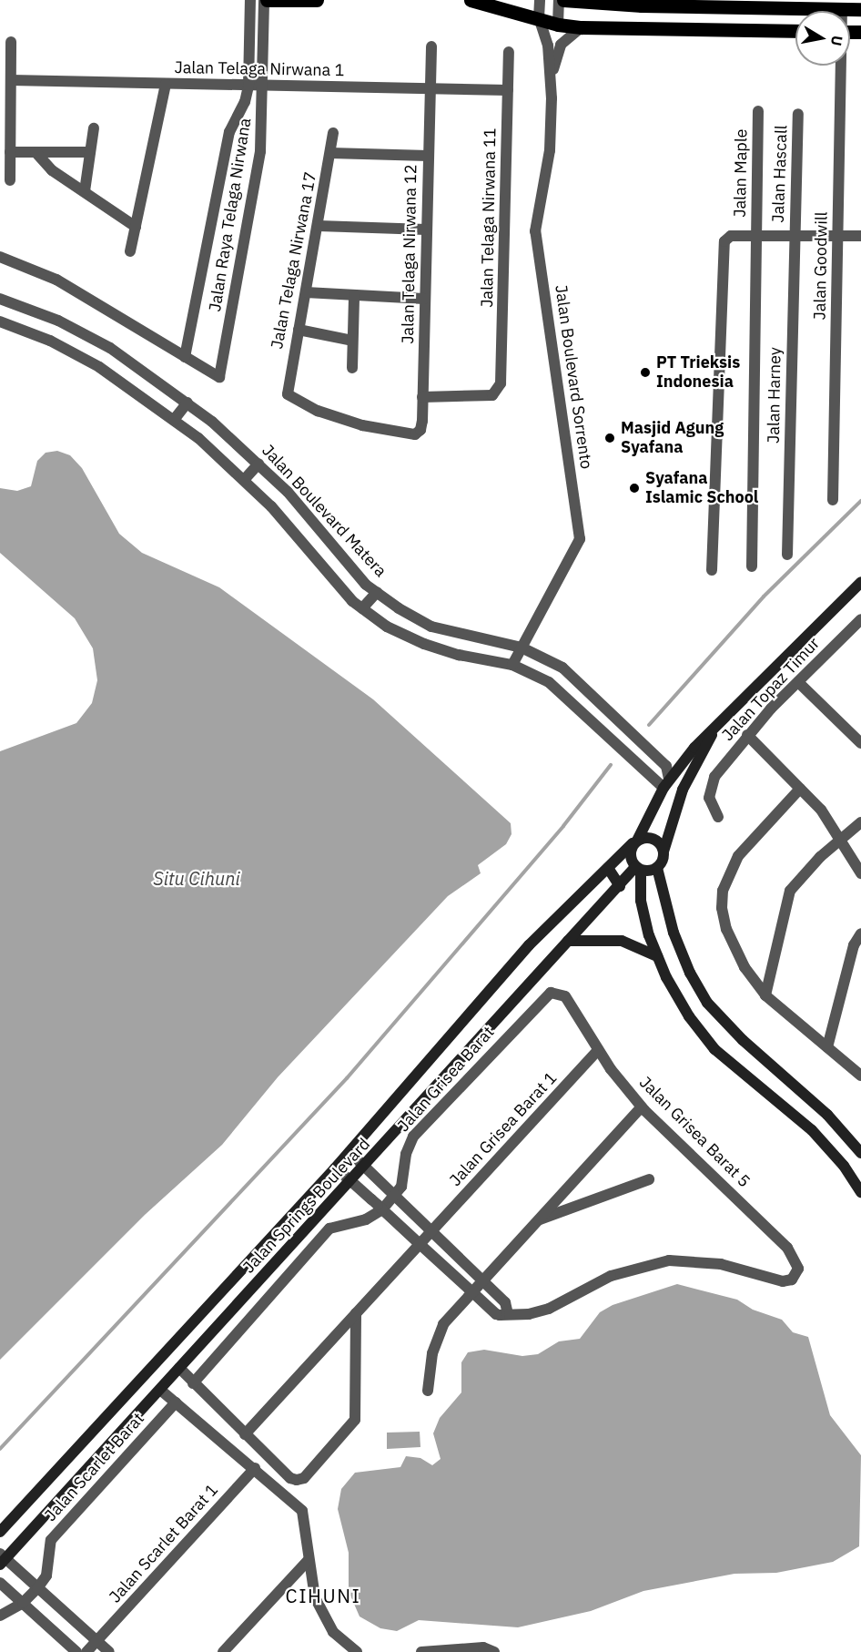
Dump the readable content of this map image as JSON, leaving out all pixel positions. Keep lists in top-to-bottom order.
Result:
{
  "streets": {
    "main road": ["Jalan Springs Boulevard"],
    "street": [
      "Jalan Telaga Nirwana 1",
      "Jalan Maple",
      "Jalan Hascall",
      "Jalan Raya Telaga Nirwana",
      "Jalan Telaga Nirwana 11",
      "Jalan Telaga Nirwana 12",
      "Jalan Telaga Nirwana 17",
      "Jalan Goodwill",
      "Jalan Boulevard Sorrento",
      "Jalan Harney",
      "Jalan Boulevard Matera",
      "Jalan Topaz Timur",
      "Jalan Grisea Barat",
      "Jalan Grisea Barat 1",
      "Jalan Grisea Barat 5",
      "Jalan Scarlet Barat",
      "Jalan Scarlet Barat 1"
    ]
  },
  "crossings": [
    ["Jalan Telaga Nirwana 1", "Jalan Raya Telaga Nirwana"],
    ["Jalan Telaga Nirwana 1", "Jalan Telaga Nirwana 11"],
    ["Jalan Telaga Nirwana 1", "Jalan Telaga Nirwana 12"],
    ["Jalan Hascall", "Jalan Harney"],
    ["Jalan Telaga Nirwana 11", "Jalan Telaga Nirwana 12"],
    ["Jalan Telaga Nirwana 12", "Jalan Telaga Nirwana 17"],
    ["Jalan Boulevard Sorrento", "Jalan Boulevard Matera"],
    ["Jalan Boulevard Matera", "Jalan Springs Boulevard"],
    ["Jalan Grisea Barat", "Jalan Grisea Barat 5"],
    ["Jalan Grisea Barat 1", "Jalan Grisea Barat 5"]
  ],
  "districts": ["CIHUNI"],
  "water": ["Situ Cihuni"],
  "places": ["PT Trieksis Indonesia", "Masjid Agung Syafana", "Syafana Islamic School"],
  "north": "right"
}
